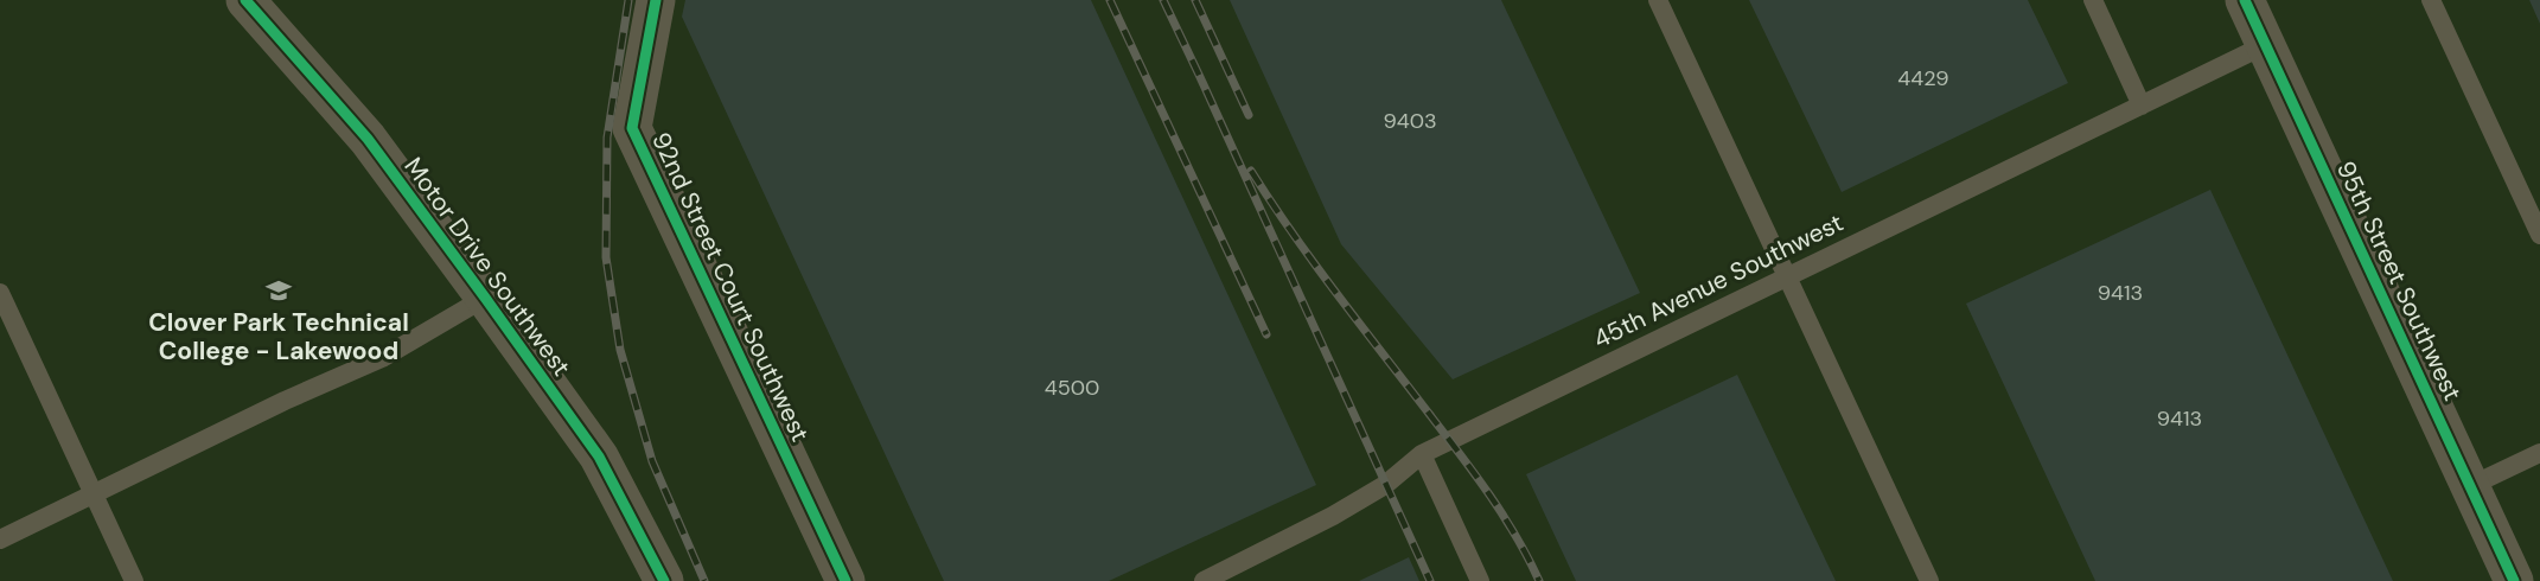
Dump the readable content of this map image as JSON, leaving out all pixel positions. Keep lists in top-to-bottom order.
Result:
{
  "streets": {
    "street": ["Motor Drive Southwest", "95th Street Southwest", "92nd Street Court Southwest"],
    "lane": ["45th Avenue Southwest"]
  },
  "crossings": [
    ["45th Avenue Southwest", "95th Street Southwest"]
  ],
  "places": {
    "school or university": ["Clover Park Technical College - Lakewood"]
  },
  "house_numbers": [
    "4429",
    "9403",
    "9413",
    "4500",
    "9413"
  ]
}
